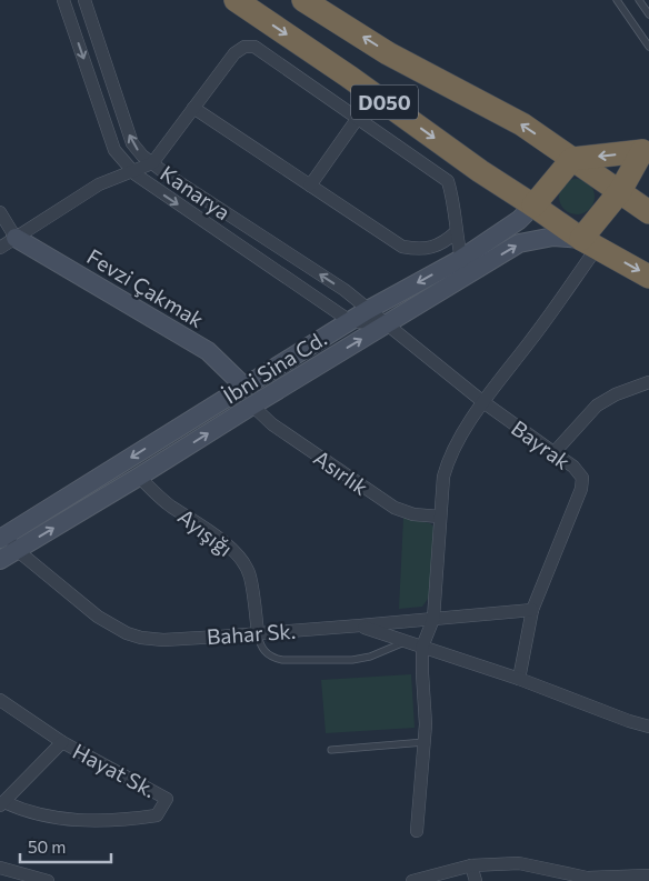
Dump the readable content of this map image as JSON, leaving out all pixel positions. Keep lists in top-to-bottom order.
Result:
{
  "streets": {
    "highway": ["D050"],
    "main road": ["Fevzi Çakmak", "İbni Sina Cd."],
    "street": [
      "Kanarya",
      "Bayrak",
      "Asırlık",
      "Ayışığı",
      "Bahar Sk.",
      "Hayat Sk."
    ]
  },
  "crossings": [
    ["D050", "İbni Sina Cd."],
    ["Kanarya", "İbni Sina Cd."],
    ["Kanarya", "Bayrak"],
    ["Fevzi Çakmak", "İbni Sina Cd."],
    ["İbni Sina Cd.", "Bayrak"],
    ["İbni Sina Cd.", "Asırlık"],
    ["İbni Sina Cd.", "Ayışığı"],
    ["İbni Sina Cd.", "Bahar Sk."],
    ["Bayrak", "Bahar Sk."],
    ["Ayışığı", "Bahar Sk."]
  ],
  "scale_bar": "50 m"
}
